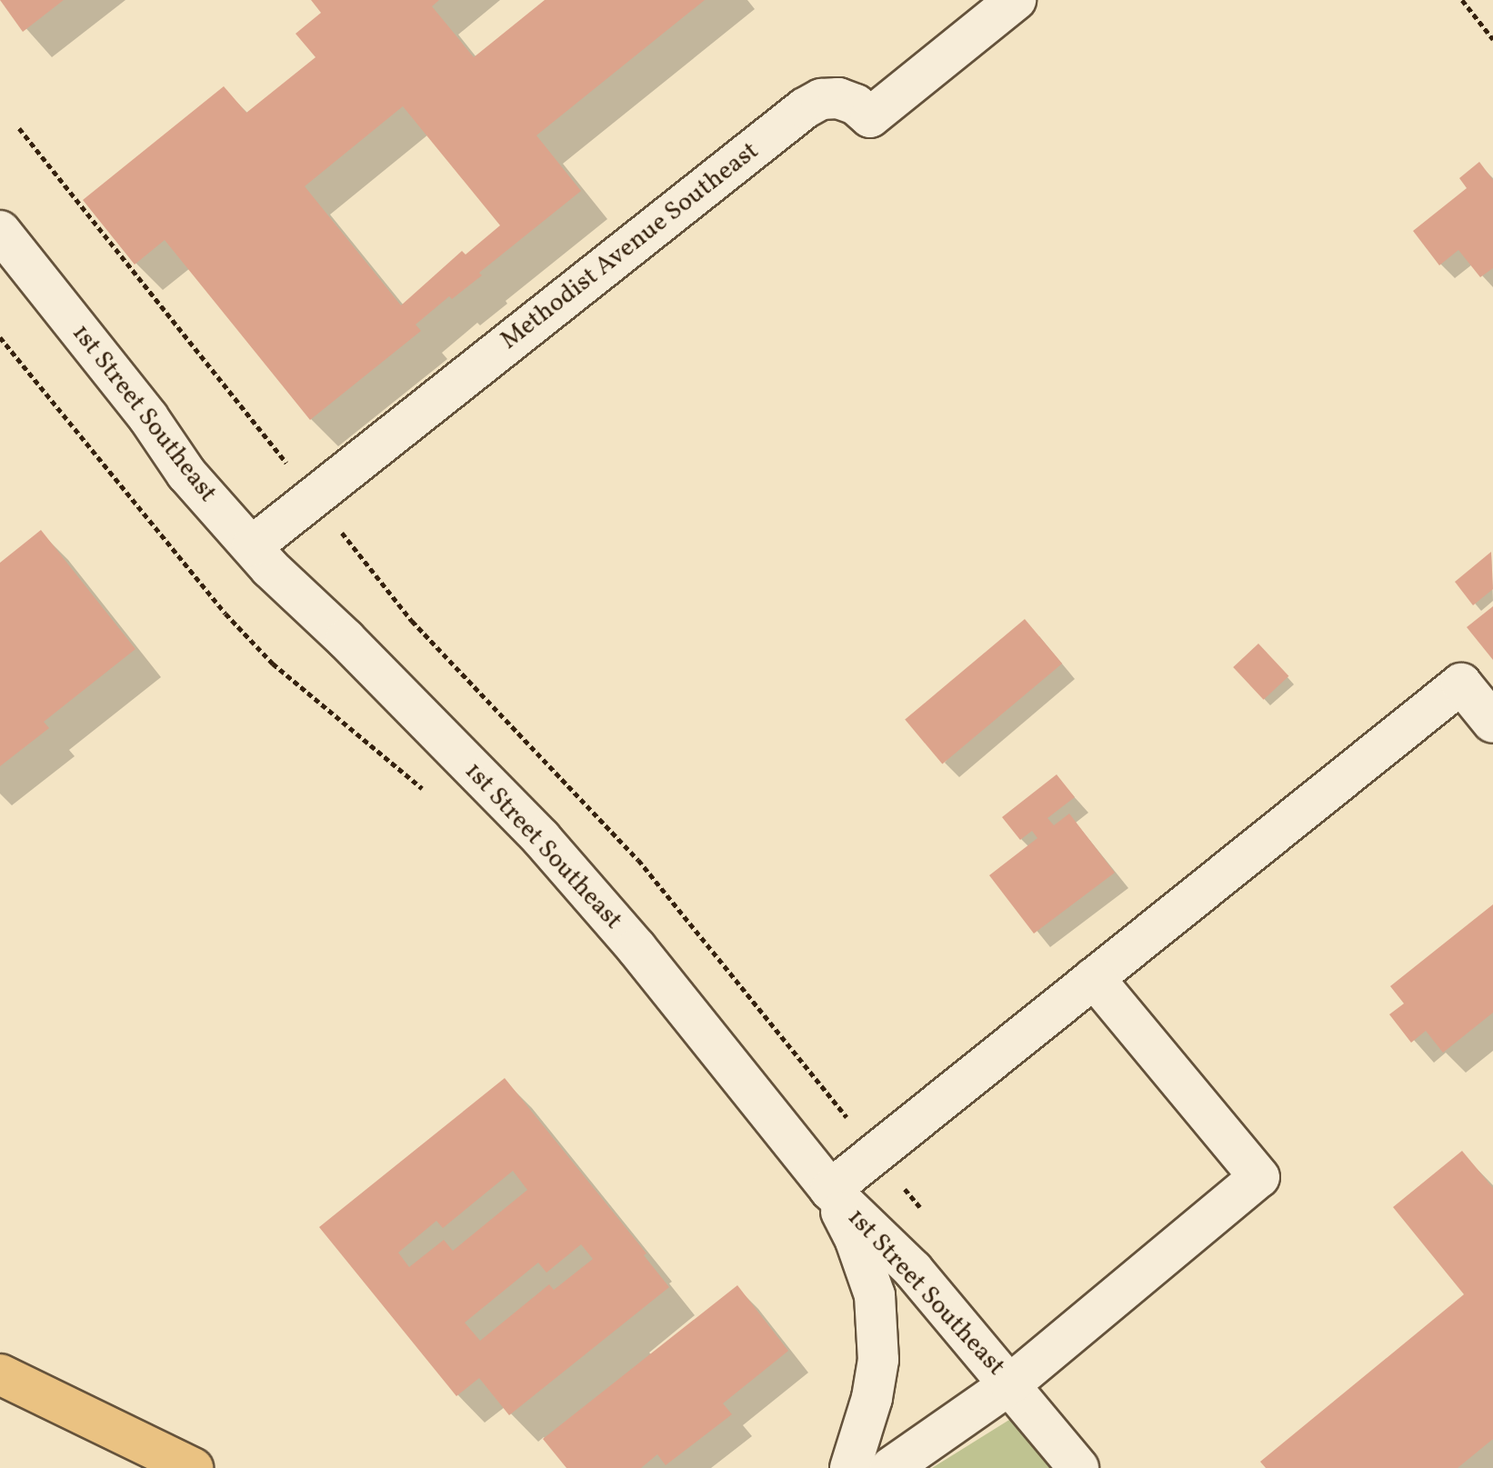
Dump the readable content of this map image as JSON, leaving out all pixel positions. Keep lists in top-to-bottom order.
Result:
{
  "streets": {
    "street": ["Methodist Avenue Southeast", "1st Street Southeast"]
  },
  "crossings": [
    ["Methodist Avenue Southeast", "1st Street Southeast"]
  ]
}
